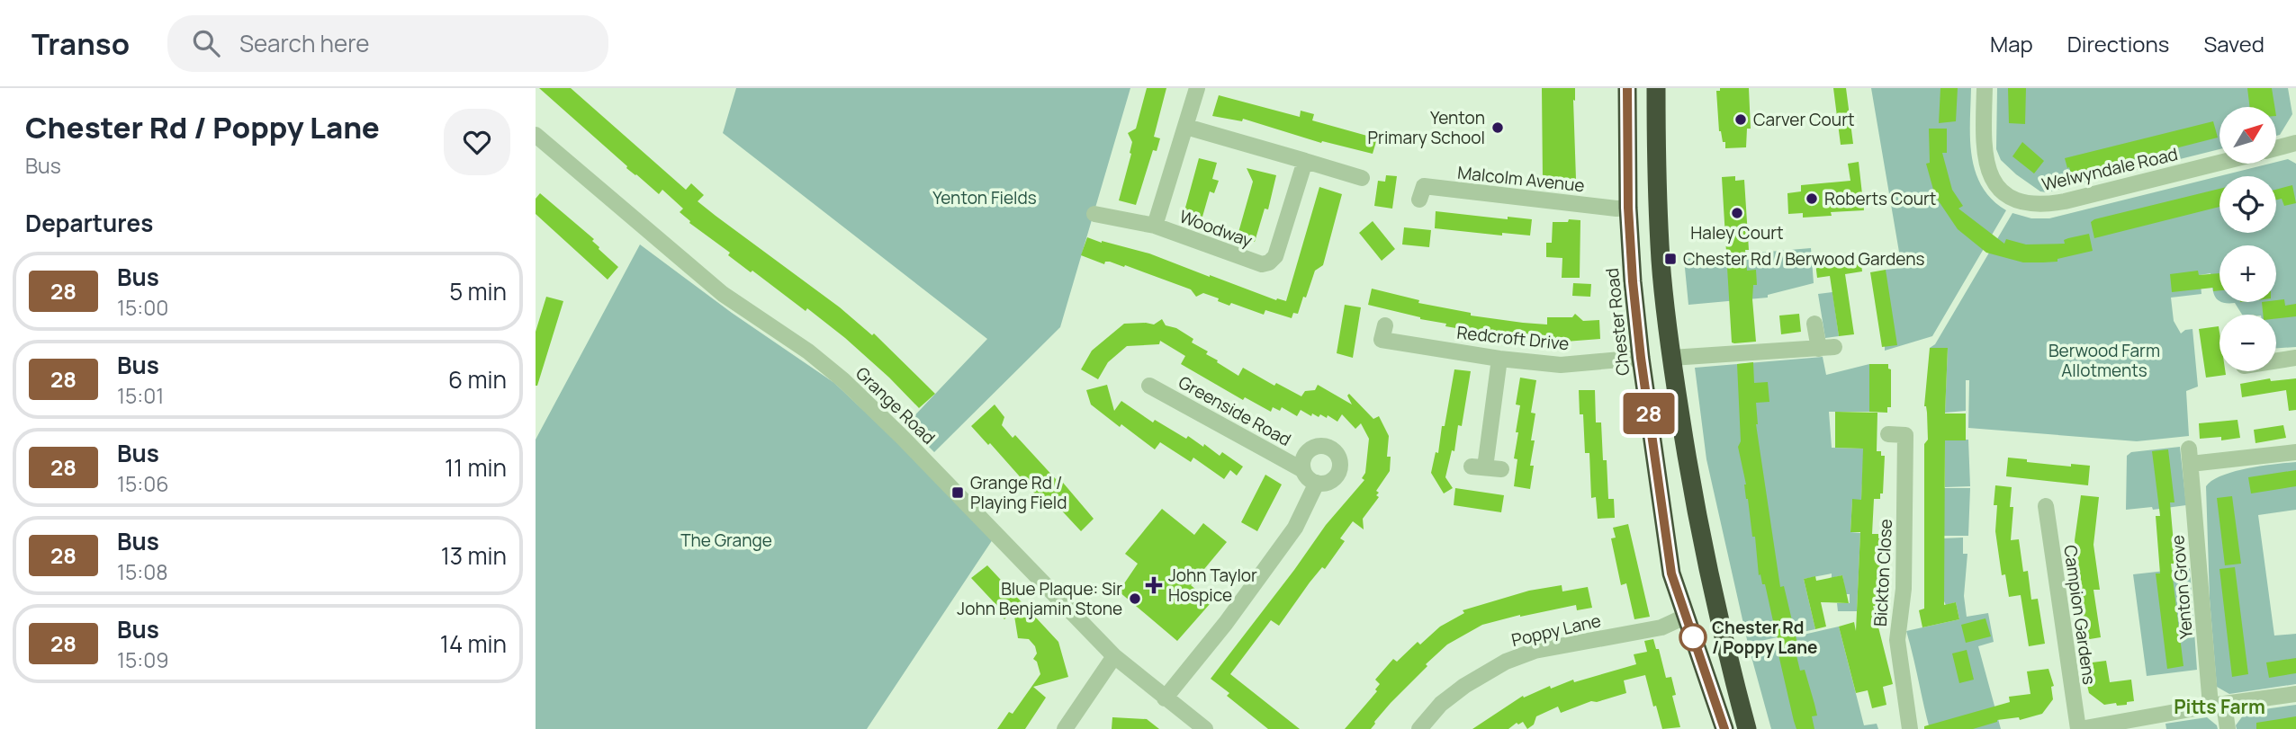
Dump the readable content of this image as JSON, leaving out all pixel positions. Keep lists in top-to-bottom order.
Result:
{
  "streets": {
    "highway": ["Chester Road"],
    "street": [
      "Welwyndale Road",
      "Malcolm Avenue",
      "Woodway",
      "Redcroft Drive",
      "Grange Road",
      "Greenside Road",
      "Bickton Close",
      "Yenton Grove",
      "Campion Gardens",
      "Poppy Lane"
    ]
  },
  "crossings": [
    ["Malcolm Avenue", "Chester Road"],
    ["Chester Road", "Redcroft Drive"],
    ["Chester Road", "Poppy Lane"]
  ],
  "districts": ["Pitts Farm"],
  "parks": ["Yenton Fields", "Berwood Farm Allotments", "The Grange"],
  "places": {
    "other": [
      "Carver Court",
      "Yenton Primary School",
      "Roberts Court",
      "Haley Court",
      "Blue Plaque: Sir John Benjamin Stone",
      "Chester Rd / Poppy Lane"
    ],
    "transit": ["Chester Rd / Berwood Gardens", "Grange Rd / Playing Field"],
    "health": ["John Taylor Hospice"]
  },
  "lines": ["bus line 28"],
  "north": "top right",
  "page": {
    "header": "Transo",
    "search": "Search here",
    "nav": ["Map", "Directions", "Saved"],
    "heading": [
      ["Chester Rd / Poppy Lane", "Bus"],
      "Departures"
    ],
    "on_map": "28",
    "map_buttons": ["+", "−"],
    "list": [
      {
        "mark": "28",
        "name": "Bus",
        "note": "15:00",
        "value": "5 min"
      },
      {
        "mark": "28",
        "name": "Bus",
        "note": "15:01",
        "value": "6 min"
      },
      {
        "mark": "28",
        "name": "Bus",
        "note": "15:06",
        "value": "11 min"
      },
      {
        "mark": "28",
        "name": "Bus",
        "note": "15:08",
        "value": "13 min"
      },
      {
        "mark": "28",
        "name": "Bus",
        "note": "15:09",
        "value": "14 min"
      }
    ]
  }
}
